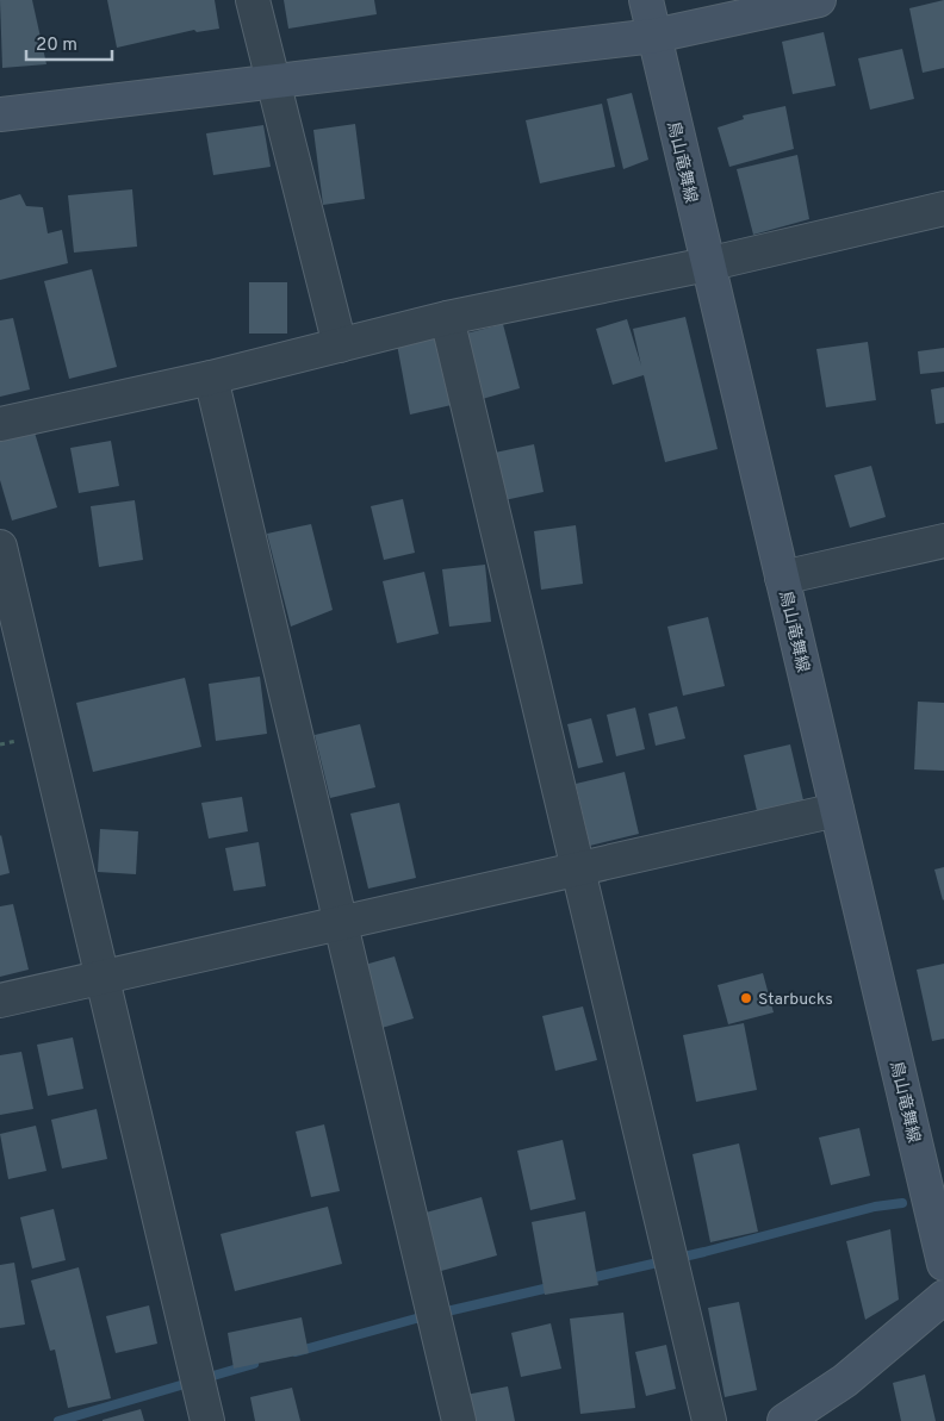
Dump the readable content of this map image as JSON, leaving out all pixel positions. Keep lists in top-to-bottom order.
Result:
{
  "streets": {
    "main road": ["鳥山竜舞線"]
  },
  "places": ["Starbucks"],
  "scale_bar": "20 m"
}
